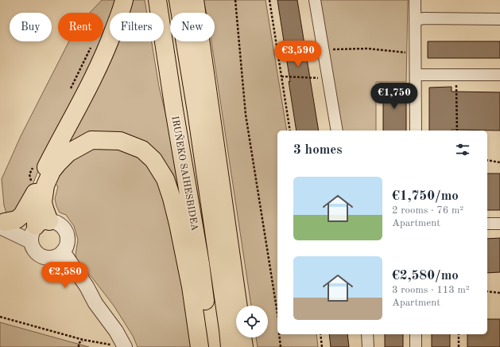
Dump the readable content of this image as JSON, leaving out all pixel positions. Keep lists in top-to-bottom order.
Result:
{
  "streets": {
    "highway": ["IRUÑEKO SAIHESBIDEA"]
  },
  "page": {
    "chip": [
      "Buy",
      "Rent",
      "Filters",
      "New"
    ],
    "price": ["€3,590", "€1,750", "€2,580"],
    "heading": "3 homes",
    "list": [
      {
        "name": "€1,750/mo",
        "note": "2 rooms · 76 m² · Apartment"
      },
      {
        "name": "€2,580/mo",
        "note": "3 rooms · 113 m² · Apartment"
      }
    ]
  }
}
